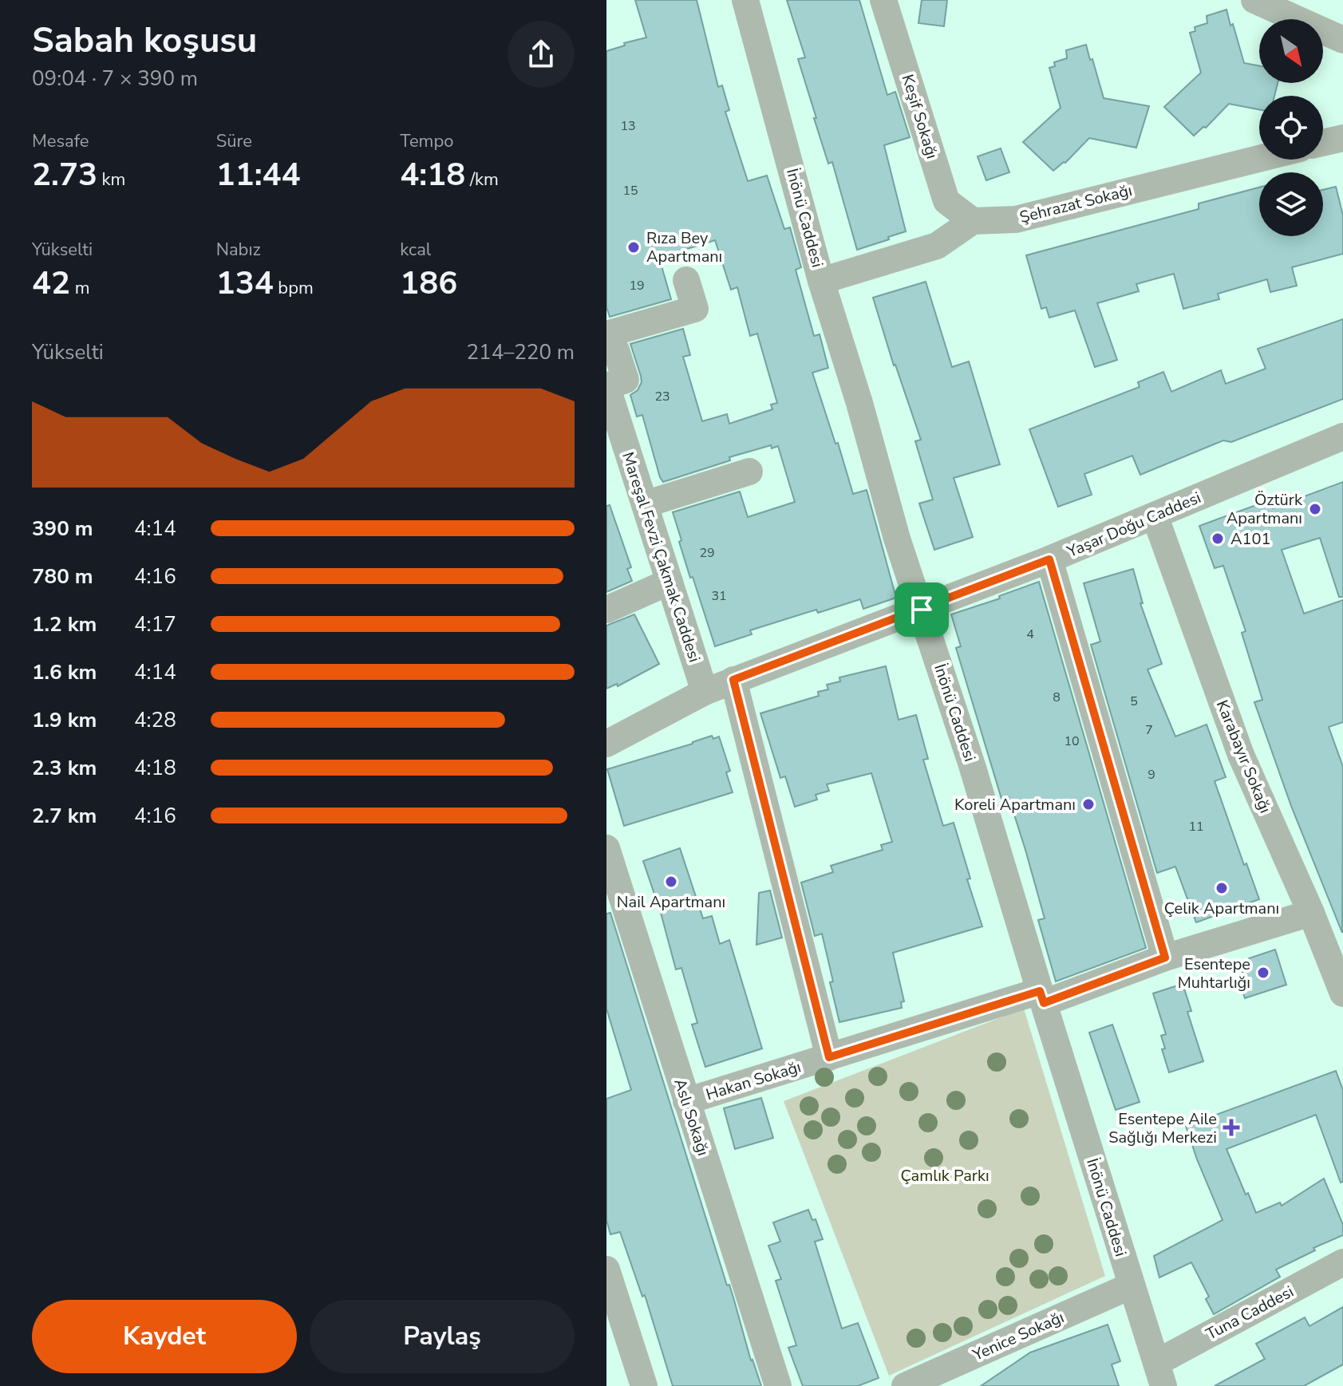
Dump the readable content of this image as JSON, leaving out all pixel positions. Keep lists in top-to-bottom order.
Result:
{
  "streets": {
    "street": [
      "Keşif Sokağı",
      "Şehrazat Sokağı",
      "İnönü Caddesi",
      "Yaşar Doğu Caddesi",
      "Mareşal Fevzi Çakmak Caddesi",
      "Karabayır Sokağı",
      "Hakan Sokağı",
      "Aslı Sokağı",
      "Tuna Caddesi",
      "Yenice Sokağı"
    ]
  },
  "crossings": [
    ["Keşif Sokağı", "Şehrazat Sokağı"],
    ["İnönü Caddesi", "Yaşar Doğu Caddesi"],
    ["İnönü Caddesi", "Hakan Sokağı"],
    ["İnönü Caddesi", "Tuna Caddesi"],
    ["İnönü Caddesi", "Yenice Sokağı"],
    ["Yaşar Doğu Caddesi", "Mareşal Fevzi Çakmak Caddesi"],
    ["Yaşar Doğu Caddesi", "Karabayır Sokağı"],
    ["Karabayır Sokağı", "Hakan Sokağı"],
    ["Hakan Sokağı", "Aslı Sokağı"]
  ],
  "parks": ["Çamlık Parkı"],
  "places": {
    "other": [
      "Rıza Bey Apartmanı",
      "Öztürk Apartmanı",
      "A101",
      "Koreli Apartmanı",
      "Nail Apartmanı",
      "Çelik Apartmanı",
      "Esentepe Muhtarlığı"
    ],
    "health": ["Esentepe Aile Sağlığı Merkezi"]
  },
  "house_numbers": [
    "13",
    "15",
    "19",
    "23",
    "29",
    "31",
    "4",
    "8",
    "5",
    "7",
    "10",
    "9",
    "11"
  ],
  "north": "bottom right",
  "page": {
    "heading": ["Sabah koşusu", "09:04 · 7 × 390 m"],
    "stats": [
      ["Mesafe", "2.73 km"],
      ["Süre", "11:44"],
      ["Tempo", "4:18 /km"],
      ["Yükselti", "42 m"],
      ["Nabız", "134 bpm"],
      ["kcal", "186"]
    ],
    "chart": ["Yükselti", "214–220 m"],
    "list": [
      {
        "name": "390 m",
        "note": "4:14"
      },
      {
        "name": "780 m",
        "note": "4:16"
      },
      {
        "name": "1.2 km",
        "note": "4:17"
      },
      {
        "name": "1.6 km",
        "note": "4:14"
      },
      {
        "name": "1.9 km",
        "note": "4:28"
      },
      {
        "name": "2.3 km",
        "note": "4:18"
      },
      {
        "name": "2.7 km",
        "note": "4:16"
      }
    ],
    "buttons": ["Kaydet", "Paylaş"]
  }
}
